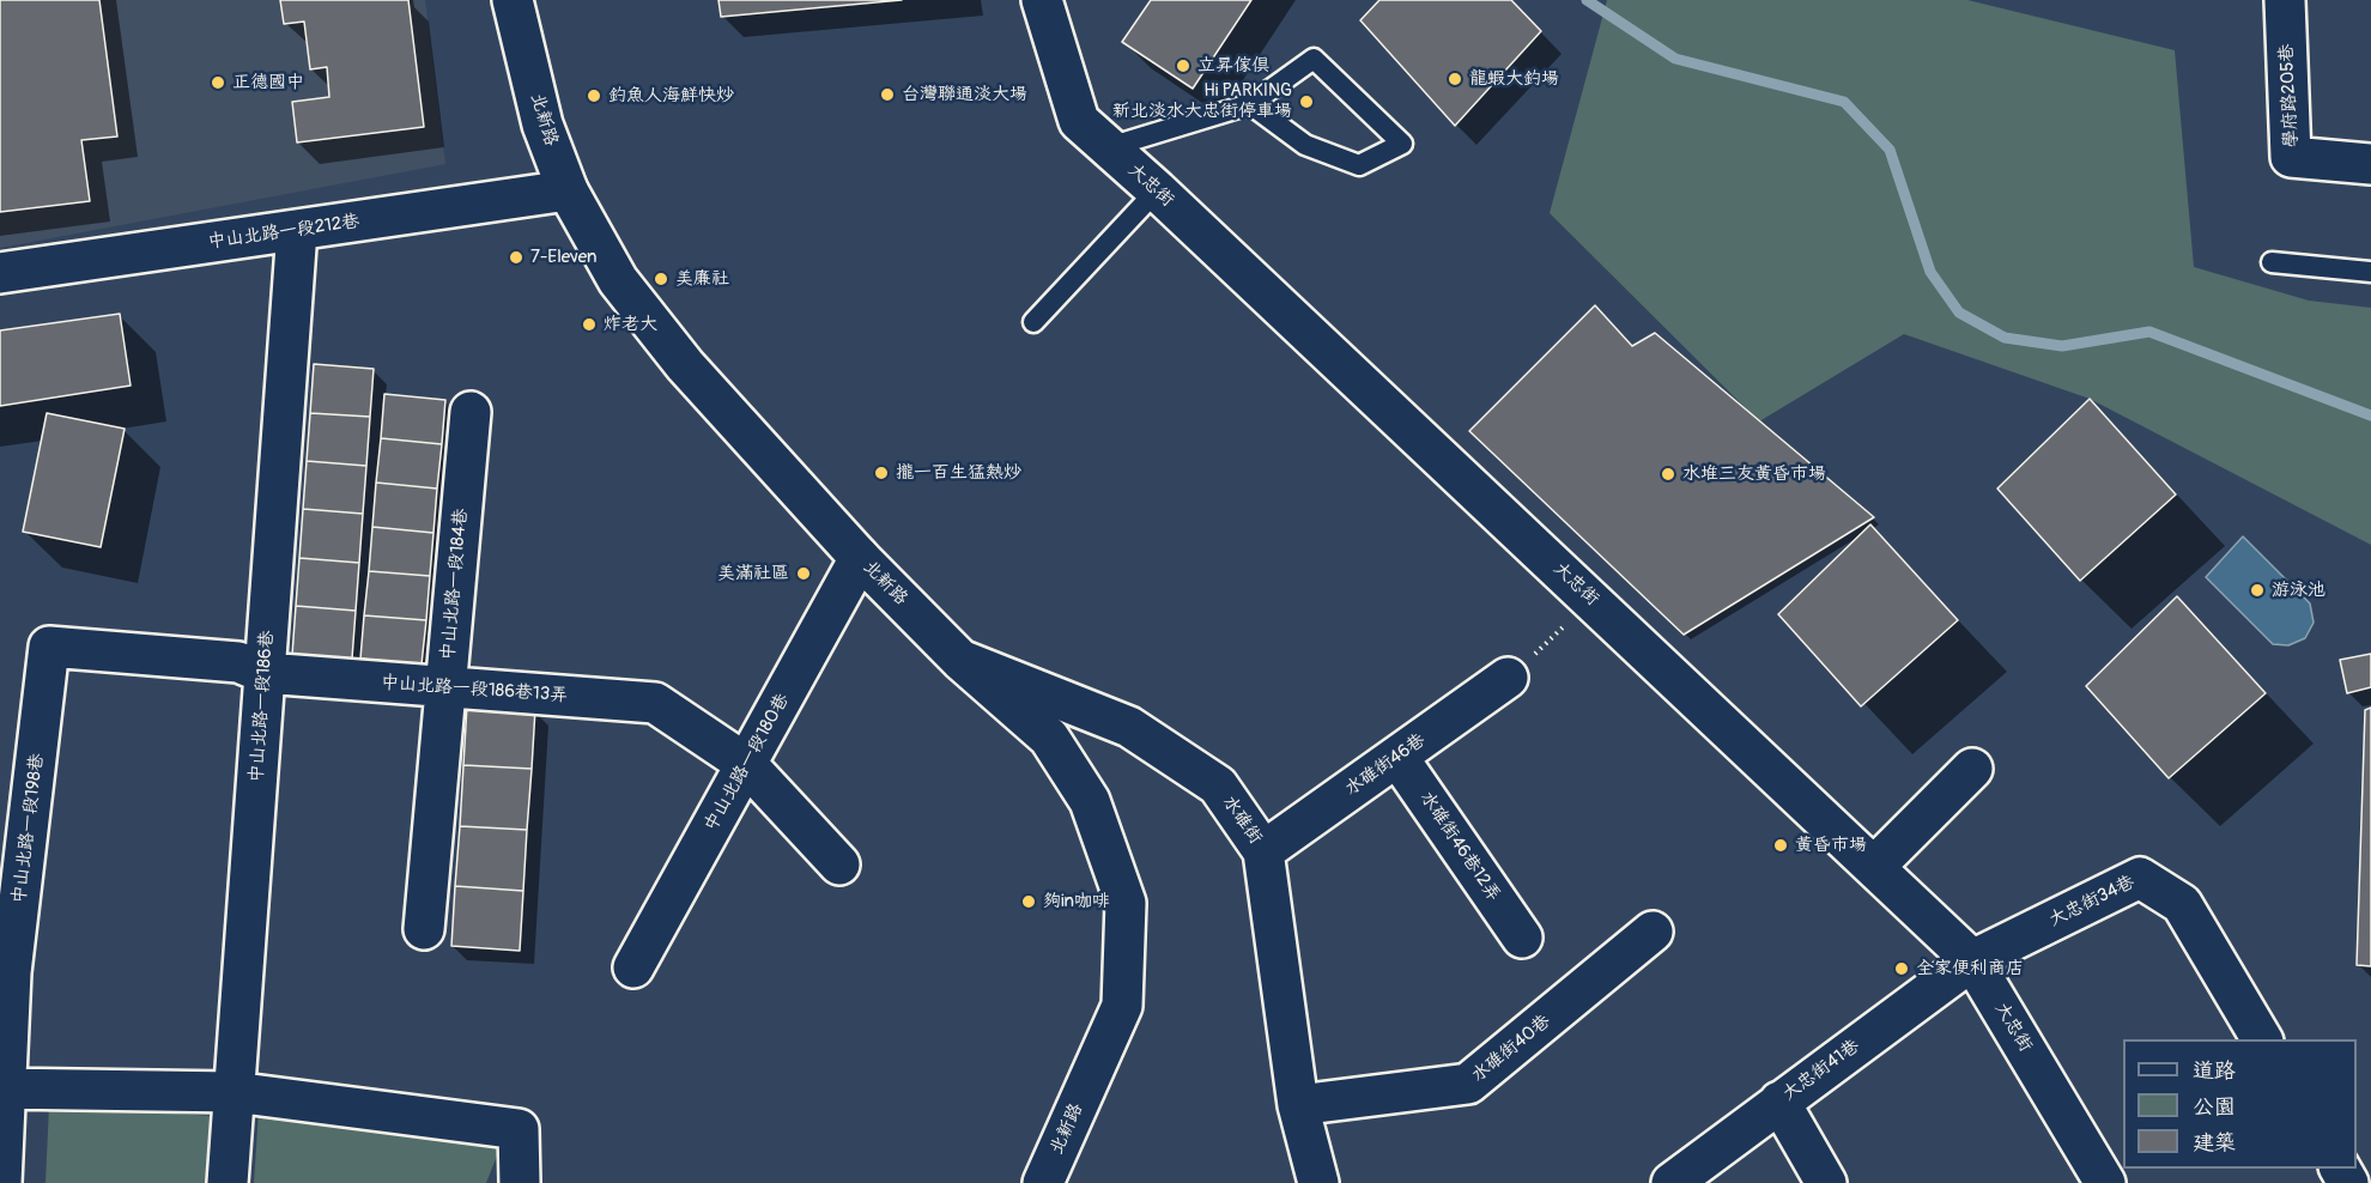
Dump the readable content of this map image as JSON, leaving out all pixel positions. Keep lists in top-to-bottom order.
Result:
{
  "streets": {
    "street": [
      "學府路205巷",
      "北新路",
      "大忠街",
      "中山北路一段212巷",
      "中山北路一段184巷",
      "中山北路一段186巷13弄",
      "中山北路一段186巷",
      "中山北路一段180巷",
      "水碓街46巷",
      "水碓街",
      "中山北路一段198巷",
      "水碓街46巷12弄",
      "大忠街34巷",
      "水碓街40巷",
      "大忠街41巷"
    ]
  },
  "crossings": [
    ["北新路", "中山北路一段212巷"],
    ["北新路", "中山北路一段180巷"],
    ["北新路", "水碓街"],
    ["大忠街", "大忠街34巷"],
    ["大忠街", "大忠街41巷"],
    ["中山北路一段212巷", "中山北路一段186巷"],
    ["中山北路一段184巷", "中山北路一段186巷13弄"],
    ["中山北路一段186巷13弄", "中山北路一段186巷"],
    ["中山北路一段186巷13弄", "中山北路一段180巷"],
    ["中山北路一段186巷13弄", "中山北路一段198巷"],
    ["水碓街46巷", "水碓街"],
    ["水碓街46巷", "水碓街46巷12弄"],
    ["水碓街", "水碓街40巷"],
    ["大忠街34巷", "大忠街41巷"]
  ],
  "places": [
    "立昇傢俱",
    "龍蝦大釣場",
    "正德國中",
    "台灣聯通淡大場",
    "釣魚人海鮮快炒",
    "Hi PARKING 新北淡水大忠街停車場",
    "7-Eleven",
    "美廉社",
    "炸老大",
    "攏一百生猛熱炒",
    "水堆三友黃昏市場",
    "美滿社區",
    "游泳池",
    "黃昏市場",
    "夠in咖啡",
    "全家便利商店"
  ],
  "legend": ["道路", "公園", "建築"]
}
